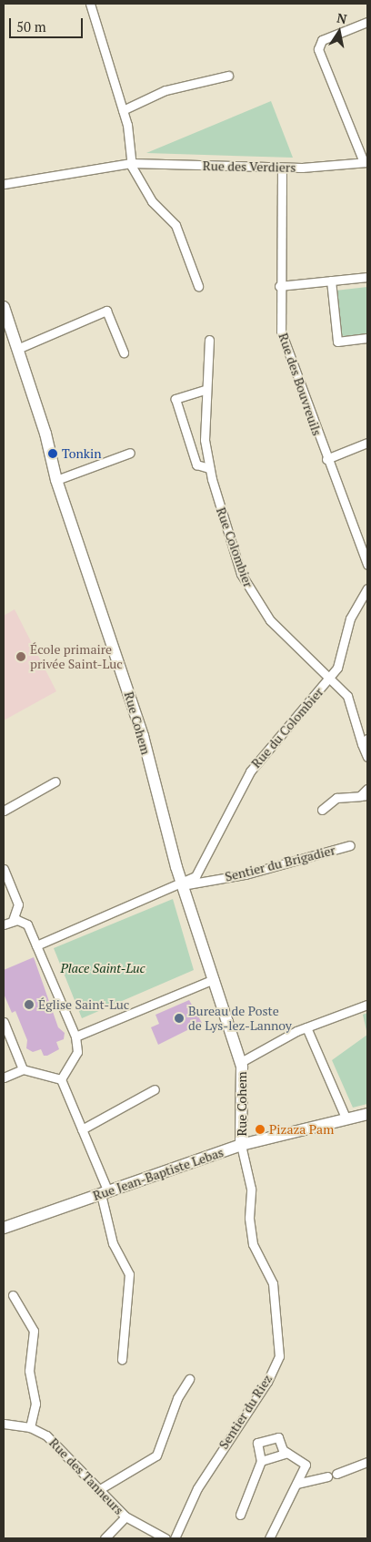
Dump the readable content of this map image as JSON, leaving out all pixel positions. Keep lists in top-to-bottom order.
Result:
{
  "streets": {
    "street": [
      "Rue des Verdiers",
      "Rue des Bouvreuils",
      "Rue Colombier",
      "Rue Cohem",
      "Rue du Colombier",
      "Sentier du Brigadier",
      "Rue Jean-Baptiste Lebas",
      "Sentier du Riez",
      "Rue des Tanneurs"
    ]
  },
  "crossings": [
    ["Rue des Verdiers", "Rue des Bouvreuils"],
    ["Rue Colombier", "Rue du Colombier"],
    ["Rue Cohem", "Rue du Colombier"],
    ["Rue Cohem", "Sentier du Brigadier"],
    ["Rue Cohem", "Rue Jean-Baptiste Lebas"],
    ["Rue Cohem", "Sentier du Riez"],
    ["Rue du Colombier", "Sentier du Brigadier"],
    ["Rue Jean-Baptiste Lebas", "Sentier du Riez"]
  ],
  "parks": ["Place Saint-Luc"],
  "places": [
    "Tonkin",
    "École primaire privée Saint-Luc",
    "Église Saint-Luc",
    "Bureau de Poste de Lys-lez-Lannoy",
    "Pizaza Pam"
  ],
  "scale_bar": "50 m",
  "north": "top"
}
